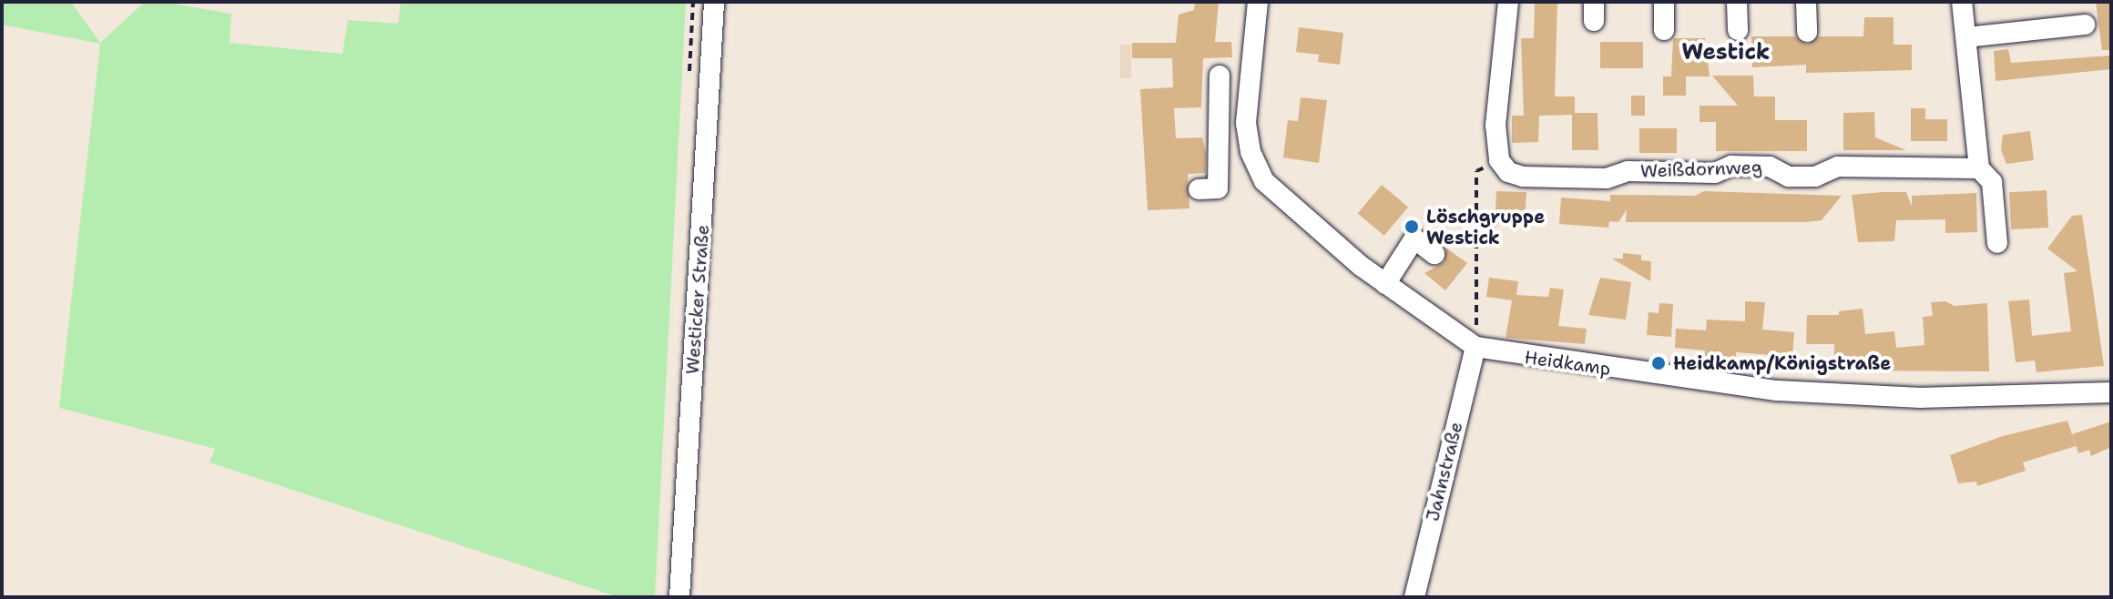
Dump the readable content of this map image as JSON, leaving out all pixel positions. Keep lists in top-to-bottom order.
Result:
{
  "streets": {
    "street": [
      "Weißdornweg",
      "Westicker Straße",
      "Heidkamp",
      "Jahnstraße"
    ]
  },
  "crossings": [
    ["Heidkamp", "Jahnstraße"]
  ],
  "districts": ["Westick"],
  "places": ["Löschgruppe Westick", "Heidkamp/Königstraße"]
}
